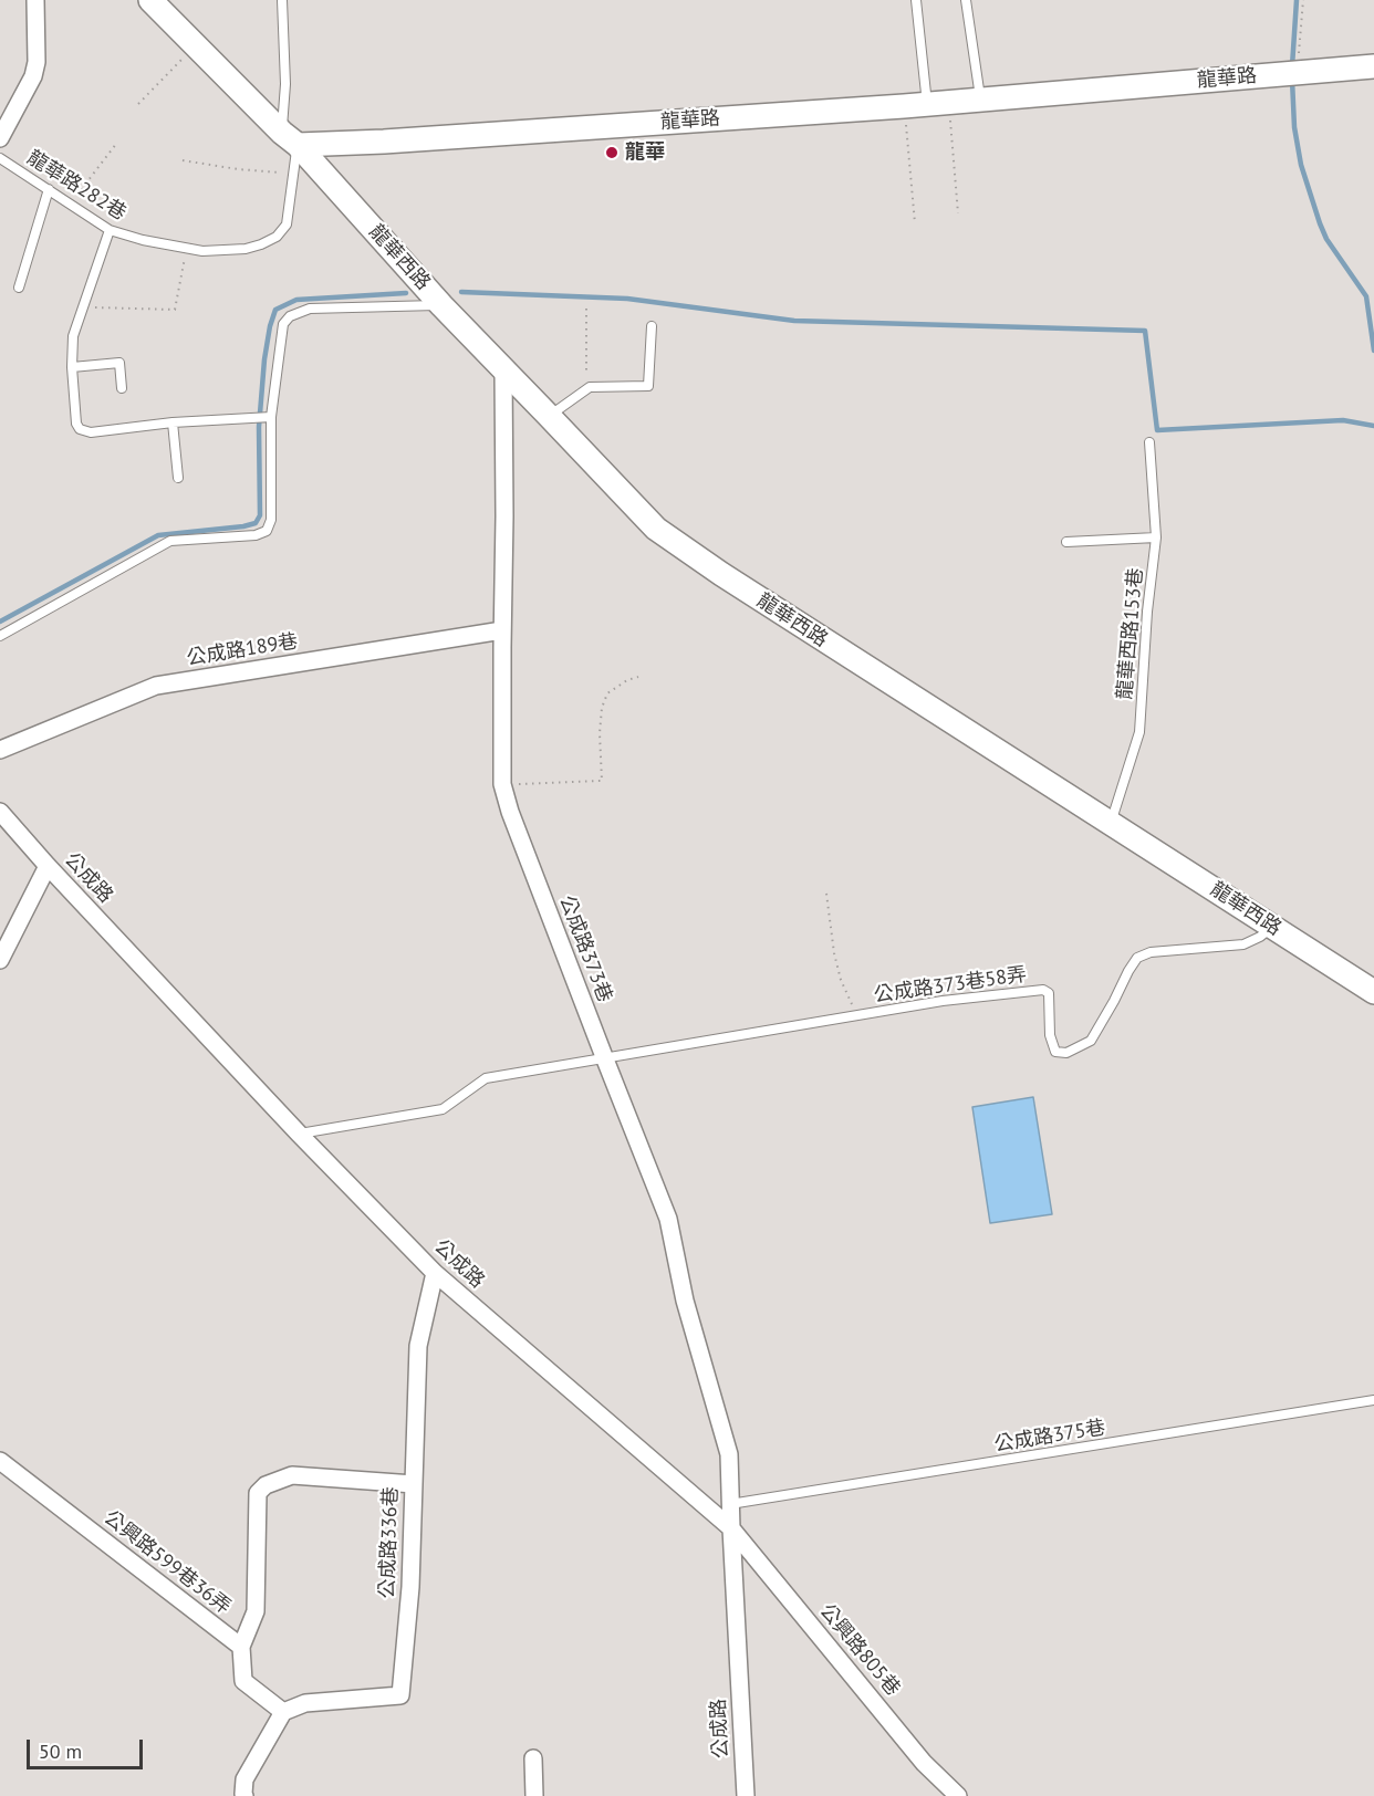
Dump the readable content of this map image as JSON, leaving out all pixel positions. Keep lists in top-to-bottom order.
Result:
{
  "streets": {
    "street": [
      "龍華路",
      "龍華西路",
      "公成路189巷",
      "公成路",
      "公成路373巷",
      "公成路336巷",
      "公興路599巷36弄",
      "公興路805巷"
    ],
    "lane": [
      "龍華路282巷",
      "龍華西路153巷",
      "公成路373巷58弄",
      "公成路375巷"
    ]
  },
  "crossings": [
    ["龍華路", "龍華路282巷"],
    ["龍華路", "龍華西路"],
    ["龍華路282巷", "龍華西路"],
    ["龍華西路", "龍華西路153巷"],
    ["龍華西路", "公成路373巷"],
    ["龍華西路", "公成路373巷58弄"],
    ["公成路189巷", "公成路373巷"],
    ["公成路", "公成路373巷"],
    ["公成路", "公成路373巷58弄"],
    ["公成路", "公成路336巷"],
    ["公成路", "公興路805巷"],
    ["公成路373巷", "公成路373巷58弄"],
    ["公成路373巷", "公成路375巷"],
    ["公成路373巷", "公興路805巷"]
  ],
  "places": ["龍華"],
  "scale_bar": "50 m"
}
